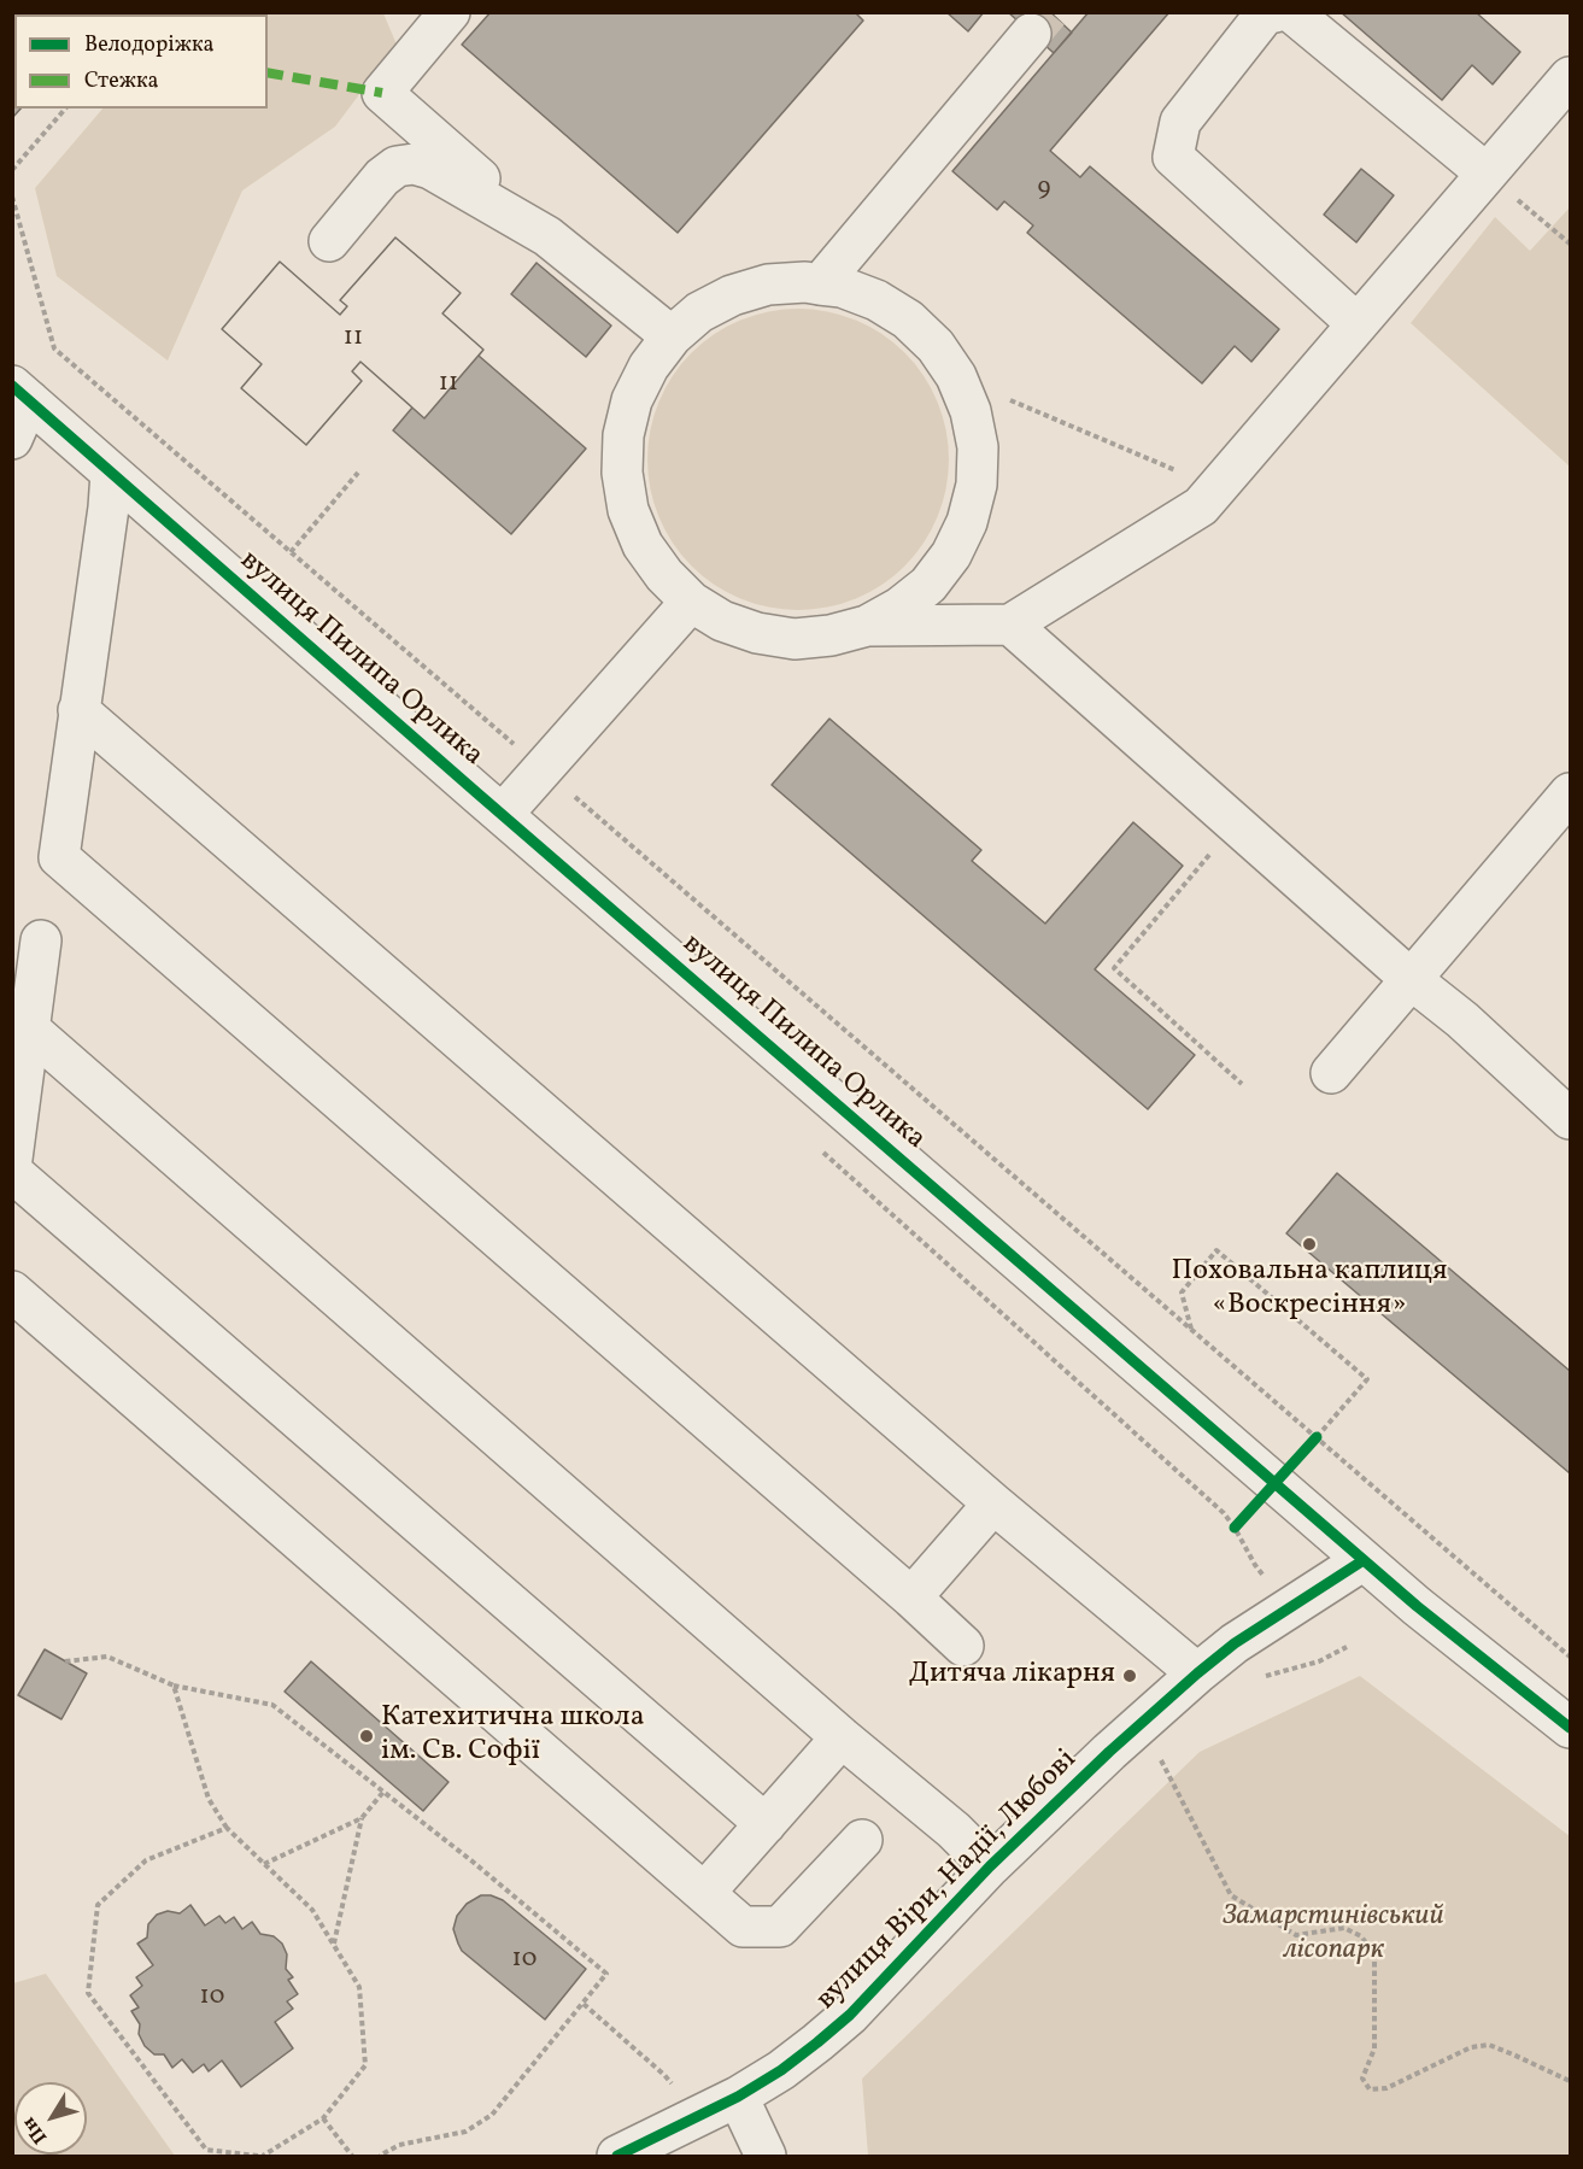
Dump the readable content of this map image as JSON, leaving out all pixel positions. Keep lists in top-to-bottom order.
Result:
{
  "streets": {
    "street": ["вулиця Пилипа Орлика", "вулиця Віри, Надії, Любові"]
  },
  "crossings": [
    ["вулиця Пилипа Орлика", "вулиця Віри, Надії, Любові"]
  ],
  "parks": ["Замарстинівський лісопарк"],
  "places": ["Поховальна каплиця «Воскресіння»", "Дитяча лікарня", "Катехитична школа ім. Св. Софії"],
  "house_numbers": [
    "9",
    "11",
    "11",
    "10",
    "10"
  ],
  "legend": ["Велодоріжка", "Стежка"],
  "north": "bottom left"
}
